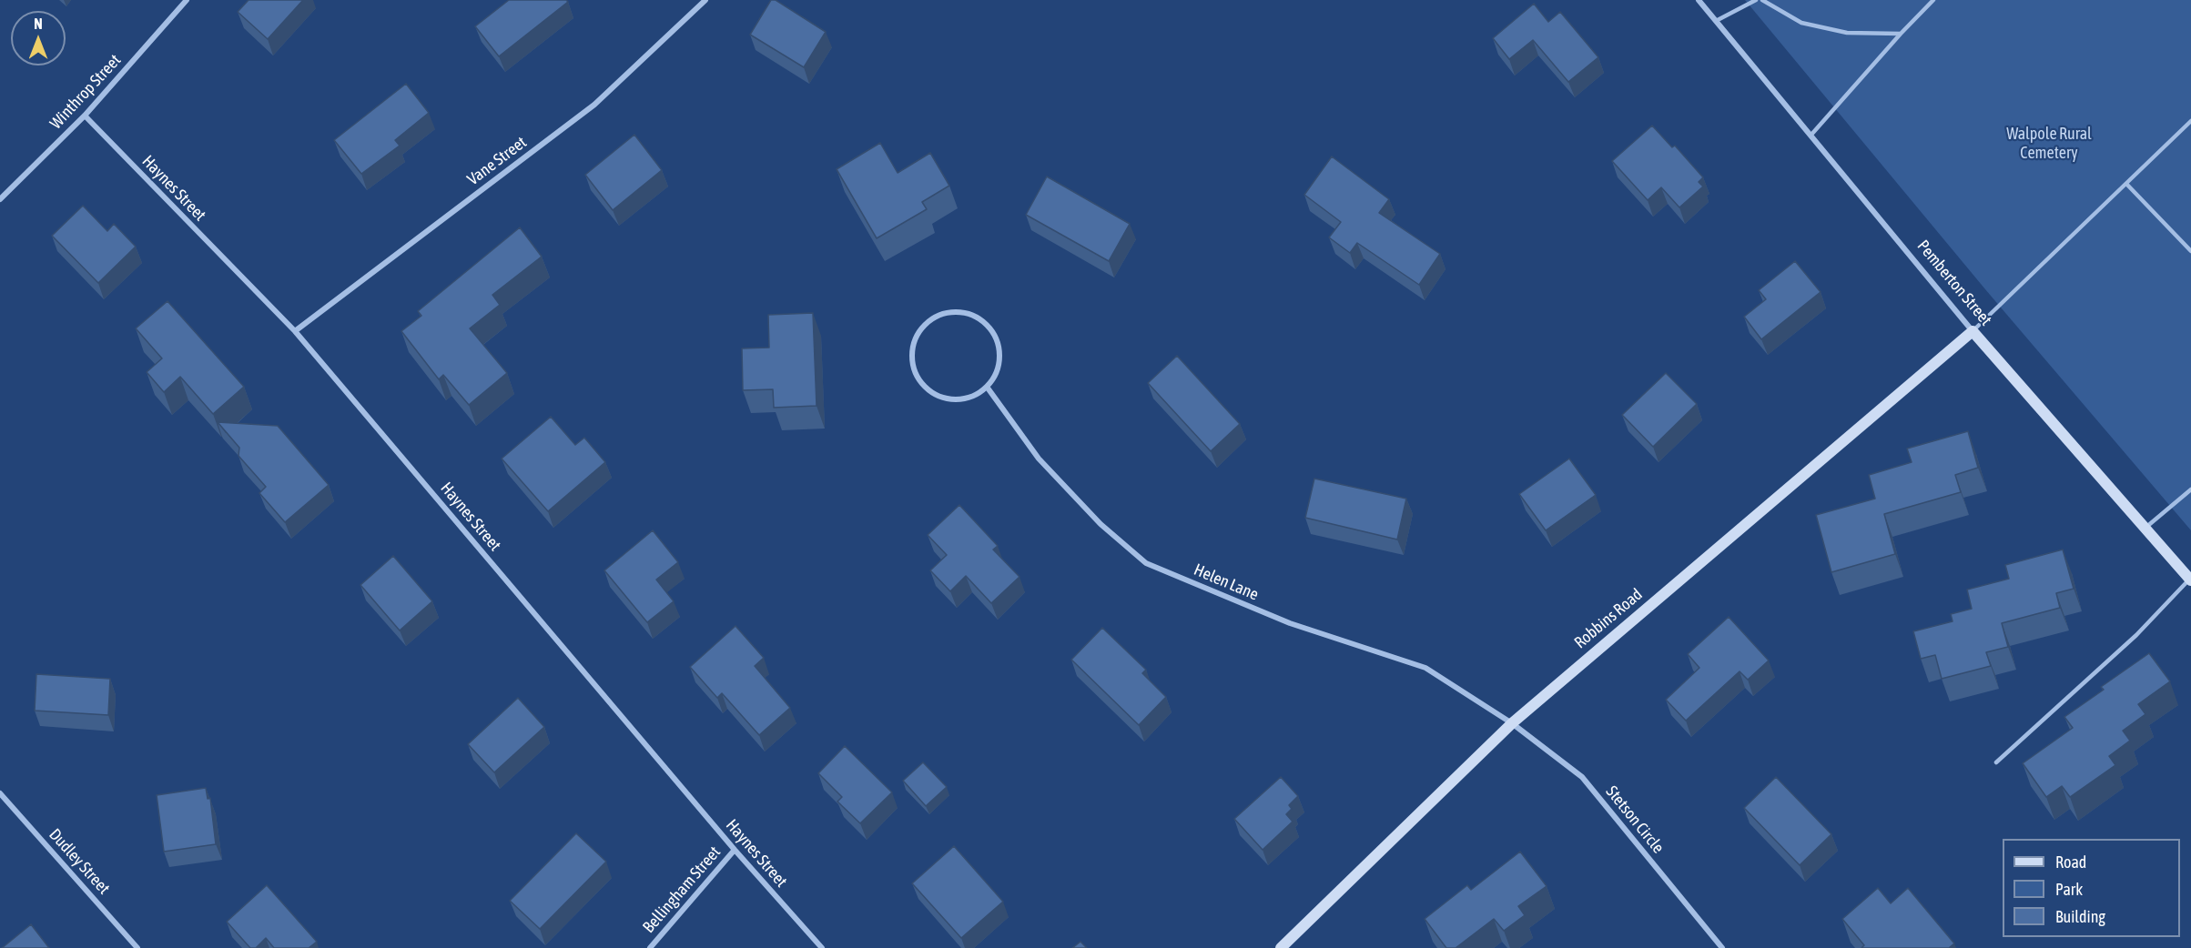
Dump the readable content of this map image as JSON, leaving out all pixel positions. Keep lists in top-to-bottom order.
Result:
{
  "streets": {
    "street": [
      "Winthrop Street",
      "Vane Street",
      "Haynes Street",
      "Pemberton Street",
      "Helen Lane",
      "Robbins Road",
      "Stetson Circle",
      "Dudley Street",
      "Bellingham Street"
    ]
  },
  "crossings": [
    ["Winthrop Street", "Haynes Street"],
    ["Vane Street", "Haynes Street"],
    ["Haynes Street", "Bellingham Street"],
    ["Pemberton Street", "Robbins Road"],
    ["Helen Lane", "Robbins Road"],
    ["Helen Lane", "Stetson Circle"],
    ["Robbins Road", "Stetson Circle"]
  ],
  "parks": ["Walpole Rural Cemetery"],
  "legend": ["Road", "Park", "Building"],
  "north": "top"
}
